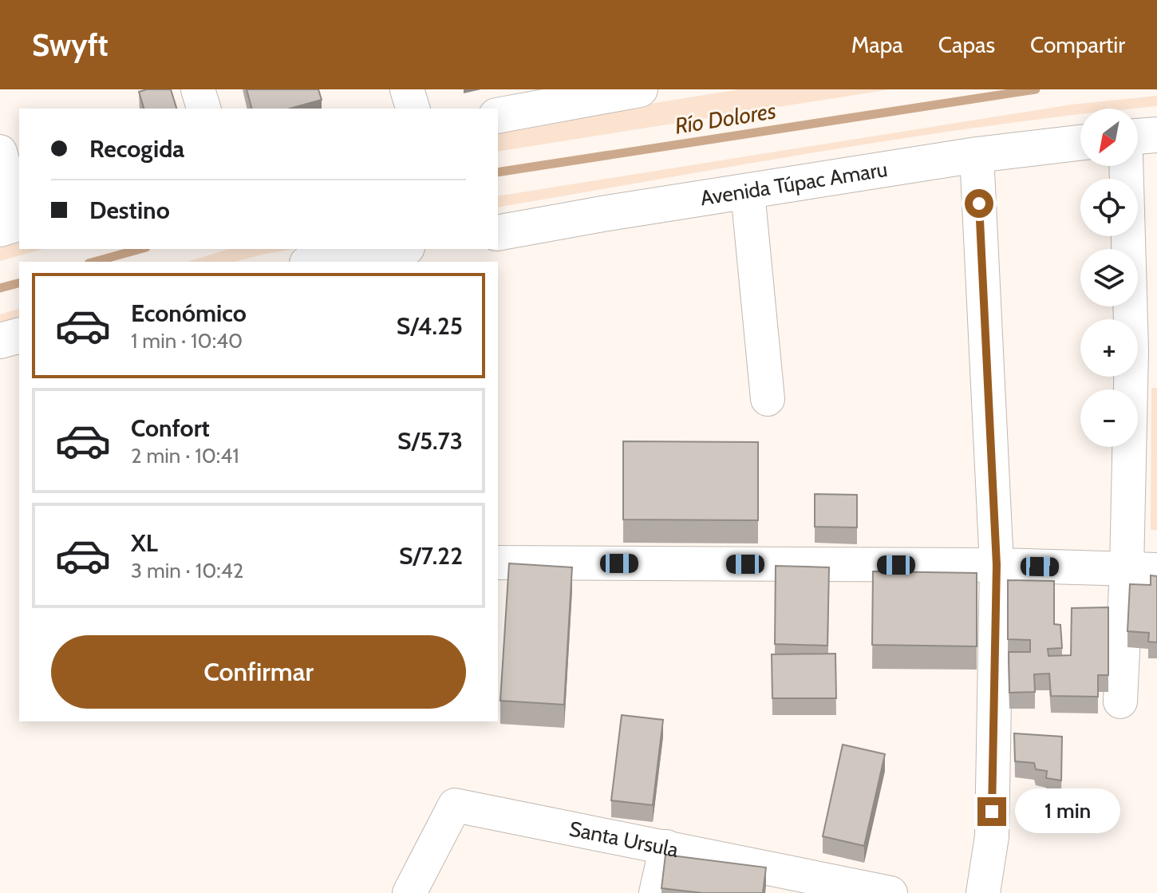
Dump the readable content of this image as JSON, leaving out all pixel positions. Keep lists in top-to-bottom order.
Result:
{
  "streets": {
    "street": ["Avenida Túpac Amaru", "Santa Ursula"]
  },
  "water": ["Río Dolores"],
  "north": "bottom left",
  "page": {
    "header": "Swyft",
    "nav": ["Mapa", "Capas", "Compartir"],
    "map_buttons": ["+", "−"],
    "banner": ["Recogida", "Destino"],
    "list": [
      {
        "name": "Económico",
        "note": "1 min · 10:40",
        "value": "S/4.25"
      },
      {
        "name": "Confort",
        "note": "2 min · 10:41",
        "value": "S/5.73"
      },
      {
        "name": "XL",
        "note": "3 min · 10:42",
        "value": "S/7.22"
      }
    ],
    "buttons": "Confirmar",
    "bubble": "1 min"
  }
}
